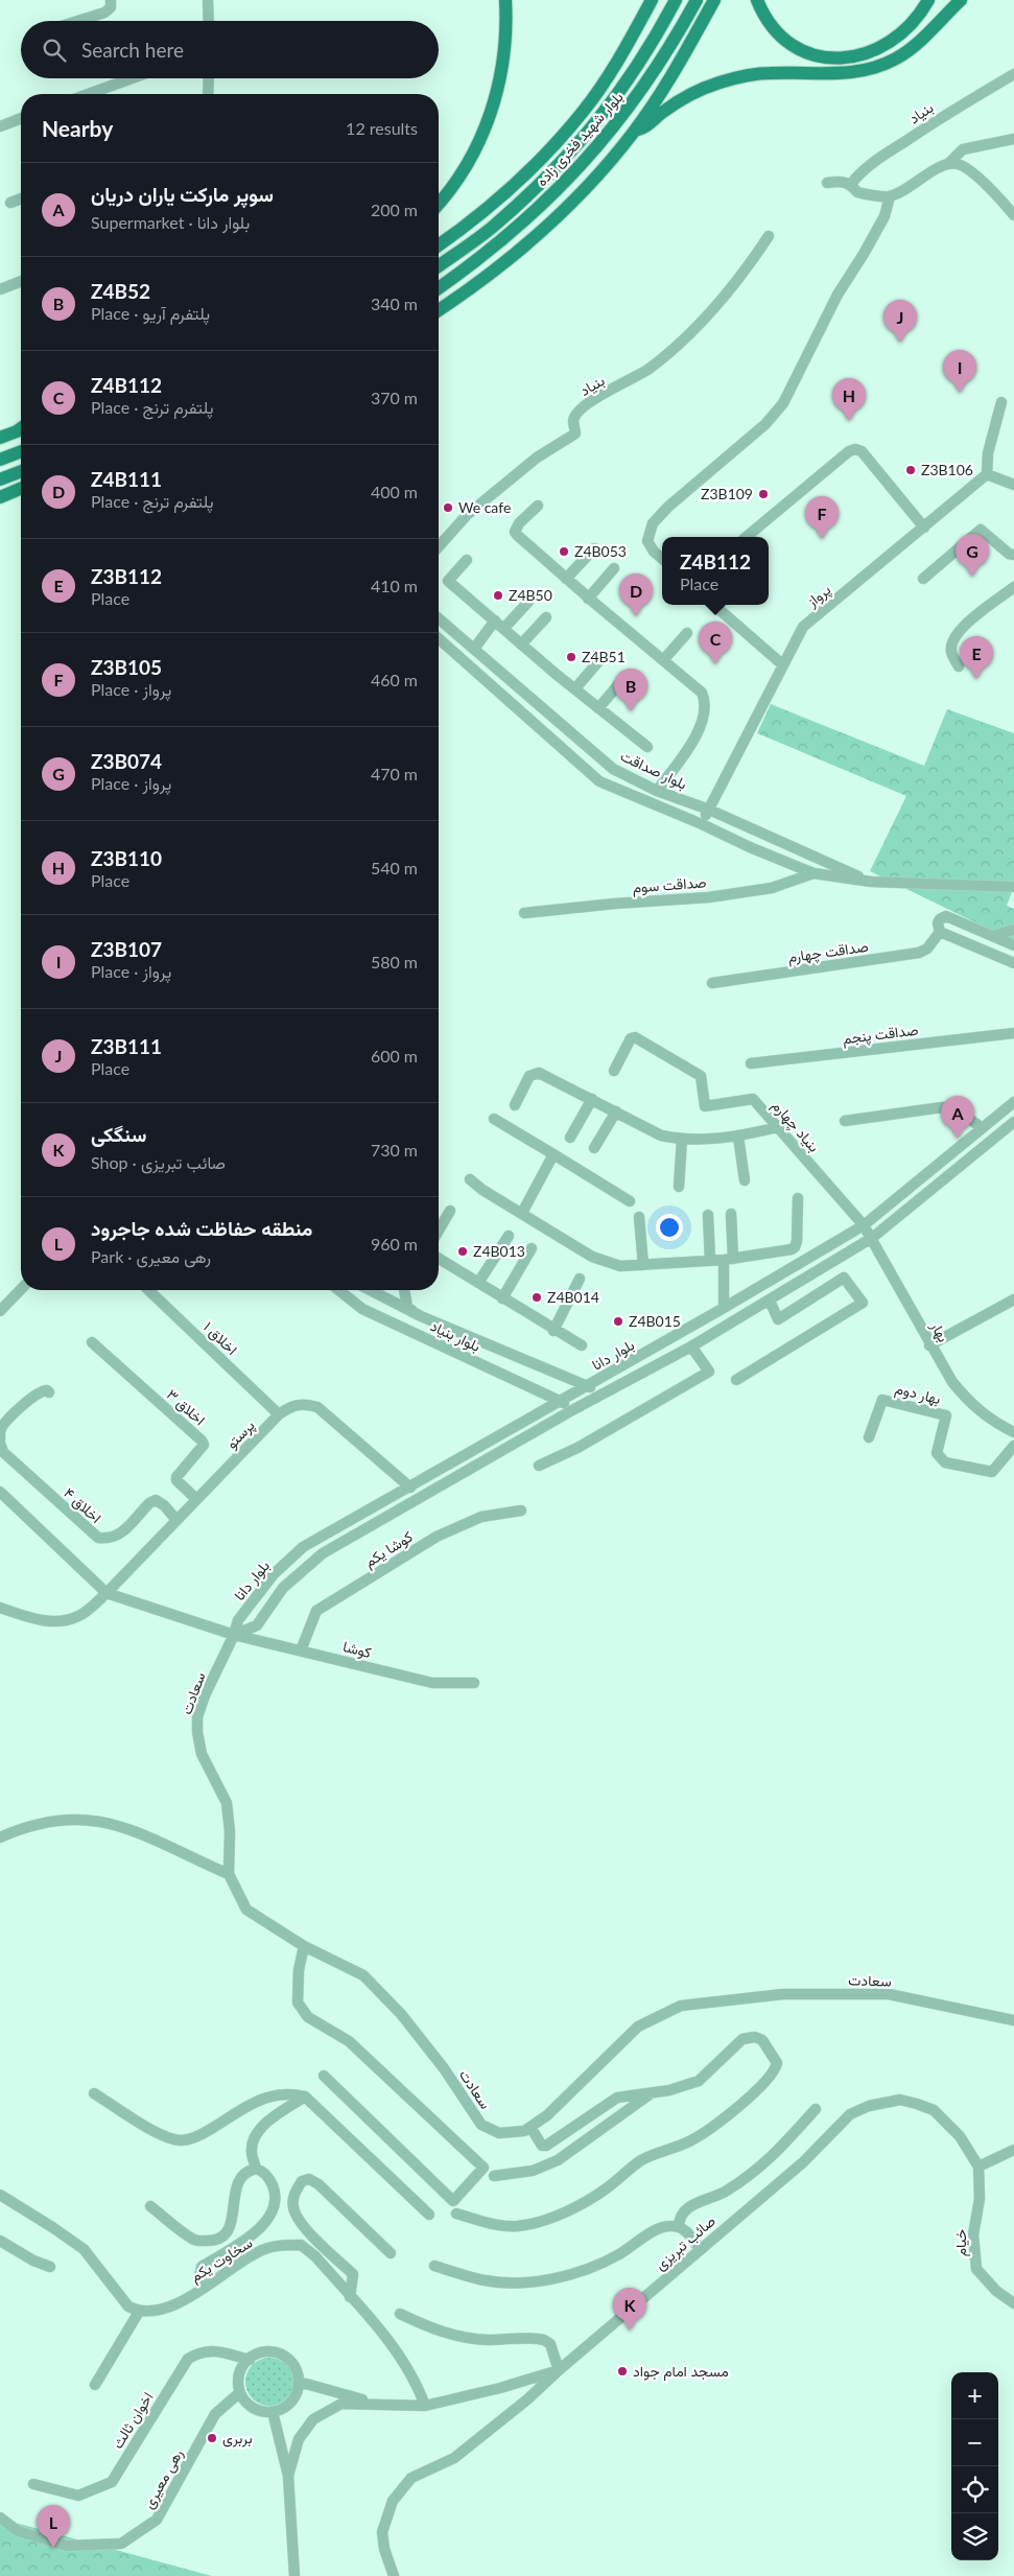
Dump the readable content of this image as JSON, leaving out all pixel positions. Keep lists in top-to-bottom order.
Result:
{
  "streets": {
    "main road": ["بلوار شهید فخری زاده"],
    "street": [
      "بنیاد",
      "پرواز",
      "بلوار صداقت",
      "صداقت سوم",
      "صداقت چهارم",
      "صداقت پنجم",
      "بنیاد چهارم",
      "بهار",
      "بلوار بنیاد",
      "اخلاق ۱",
      "بلوار دانا",
      "بهار دوم",
      "اخلاق ۳",
      "پرستو",
      "اخلاق ۴",
      "کوشا یکم",
      "کوشا",
      "سعادت",
      "صائب تبریزی",
      "خیام",
      "سخاوت یکم",
      "اخوان ثالث",
      "رهی معیری"
    ]
  },
  "crossings": [
    ["پرواز", "بلوار صداقت"],
    ["بلوار صداقت", "صداقت سوم"],
    ["بنیاد چهارم", "بهار"],
    ["بنیاد چهارم", "بلوار دانا"],
    ["بهار", "بلوار دانا"],
    ["بلوار بنیاد", "بلوار دانا"],
    ["اخلاق ۱", "پرستو"],
    ["بلوار دانا", "پرستو"],
    ["بلوار دانا", "کوشا"],
    ["بلوار دانا", "سعادت"],
    ["اخلاق ۳", "پرستو"],
    ["پرستو", "اخلاق ۴"],
    ["کوشا یکم", "کوشا"],
    ["کوشا", "سعادت"],
    ["صائب تبریزی", "خیام"],
    ["صائب تبریزی", "سخاوت یکم"],
    ["اخوان ثالث", "رهی معیری"]
  ],
  "places": [
    "Z3B106",
    "Z3B109",
    "We cafe",
    "Z4B053",
    "Z4B50",
    "Z4B51",
    "Z4B013",
    "Z4B014",
    "Z4B015",
    "مسجد امام جواد",
    "بربری"
  ],
  "page": {
    "search": "Search here",
    "heading": ["Nearby", "12 results"],
    "list": [
      {
        "mark": "A",
        "name": "سوپر مارکت یاران دریان",
        "note": "Supermarket · بلوار دانا",
        "value": "200 m"
      },
      {
        "mark": "B",
        "name": "Z4B52",
        "note": "Place · پلتفرم آریو",
        "value": "340 m"
      },
      {
        "mark": "C",
        "name": "Z4B112",
        "note": "Place · پلتفرم ترنج",
        "value": "370 m"
      },
      {
        "mark": "D",
        "name": "Z4B111",
        "note": "Place · پلتفرم ترنج",
        "value": "400 m"
      },
      {
        "mark": "E",
        "name": "Z3B112",
        "note": "Place",
        "value": "410 m"
      },
      {
        "mark": "F",
        "name": "Z3B105",
        "note": "Place · پرواز",
        "value": "460 m"
      },
      {
        "mark": "G",
        "name": "Z3B074",
        "note": "Place · پرواز",
        "value": "470 m"
      },
      {
        "mark": "H",
        "name": "Z3B110",
        "note": "Place",
        "value": "540 m"
      },
      {
        "mark": "I",
        "name": "Z3B107",
        "note": "Place · پرواز",
        "value": "580 m"
      },
      {
        "mark": "J",
        "name": "Z3B111",
        "note": "Place",
        "value": "600 m"
      },
      {
        "mark": "K",
        "name": "سنگکی",
        "note": "Shop · صائب تبریزی",
        "value": "730 m"
      },
      {
        "mark": "L",
        "name": "منطقه حفاظت شده جاجرود",
        "note": "Park · رهی معیری",
        "value": "960 m"
      }
    ],
    "pins": [
      "J",
      "I",
      "H",
      "F",
      "G",
      "D",
      "C",
      "E",
      "B",
      "A",
      "K",
      "L"
    ],
    "popup": ["Z4B112", "Place"],
    "map_buttons": ["+", "−"]
  }
}
